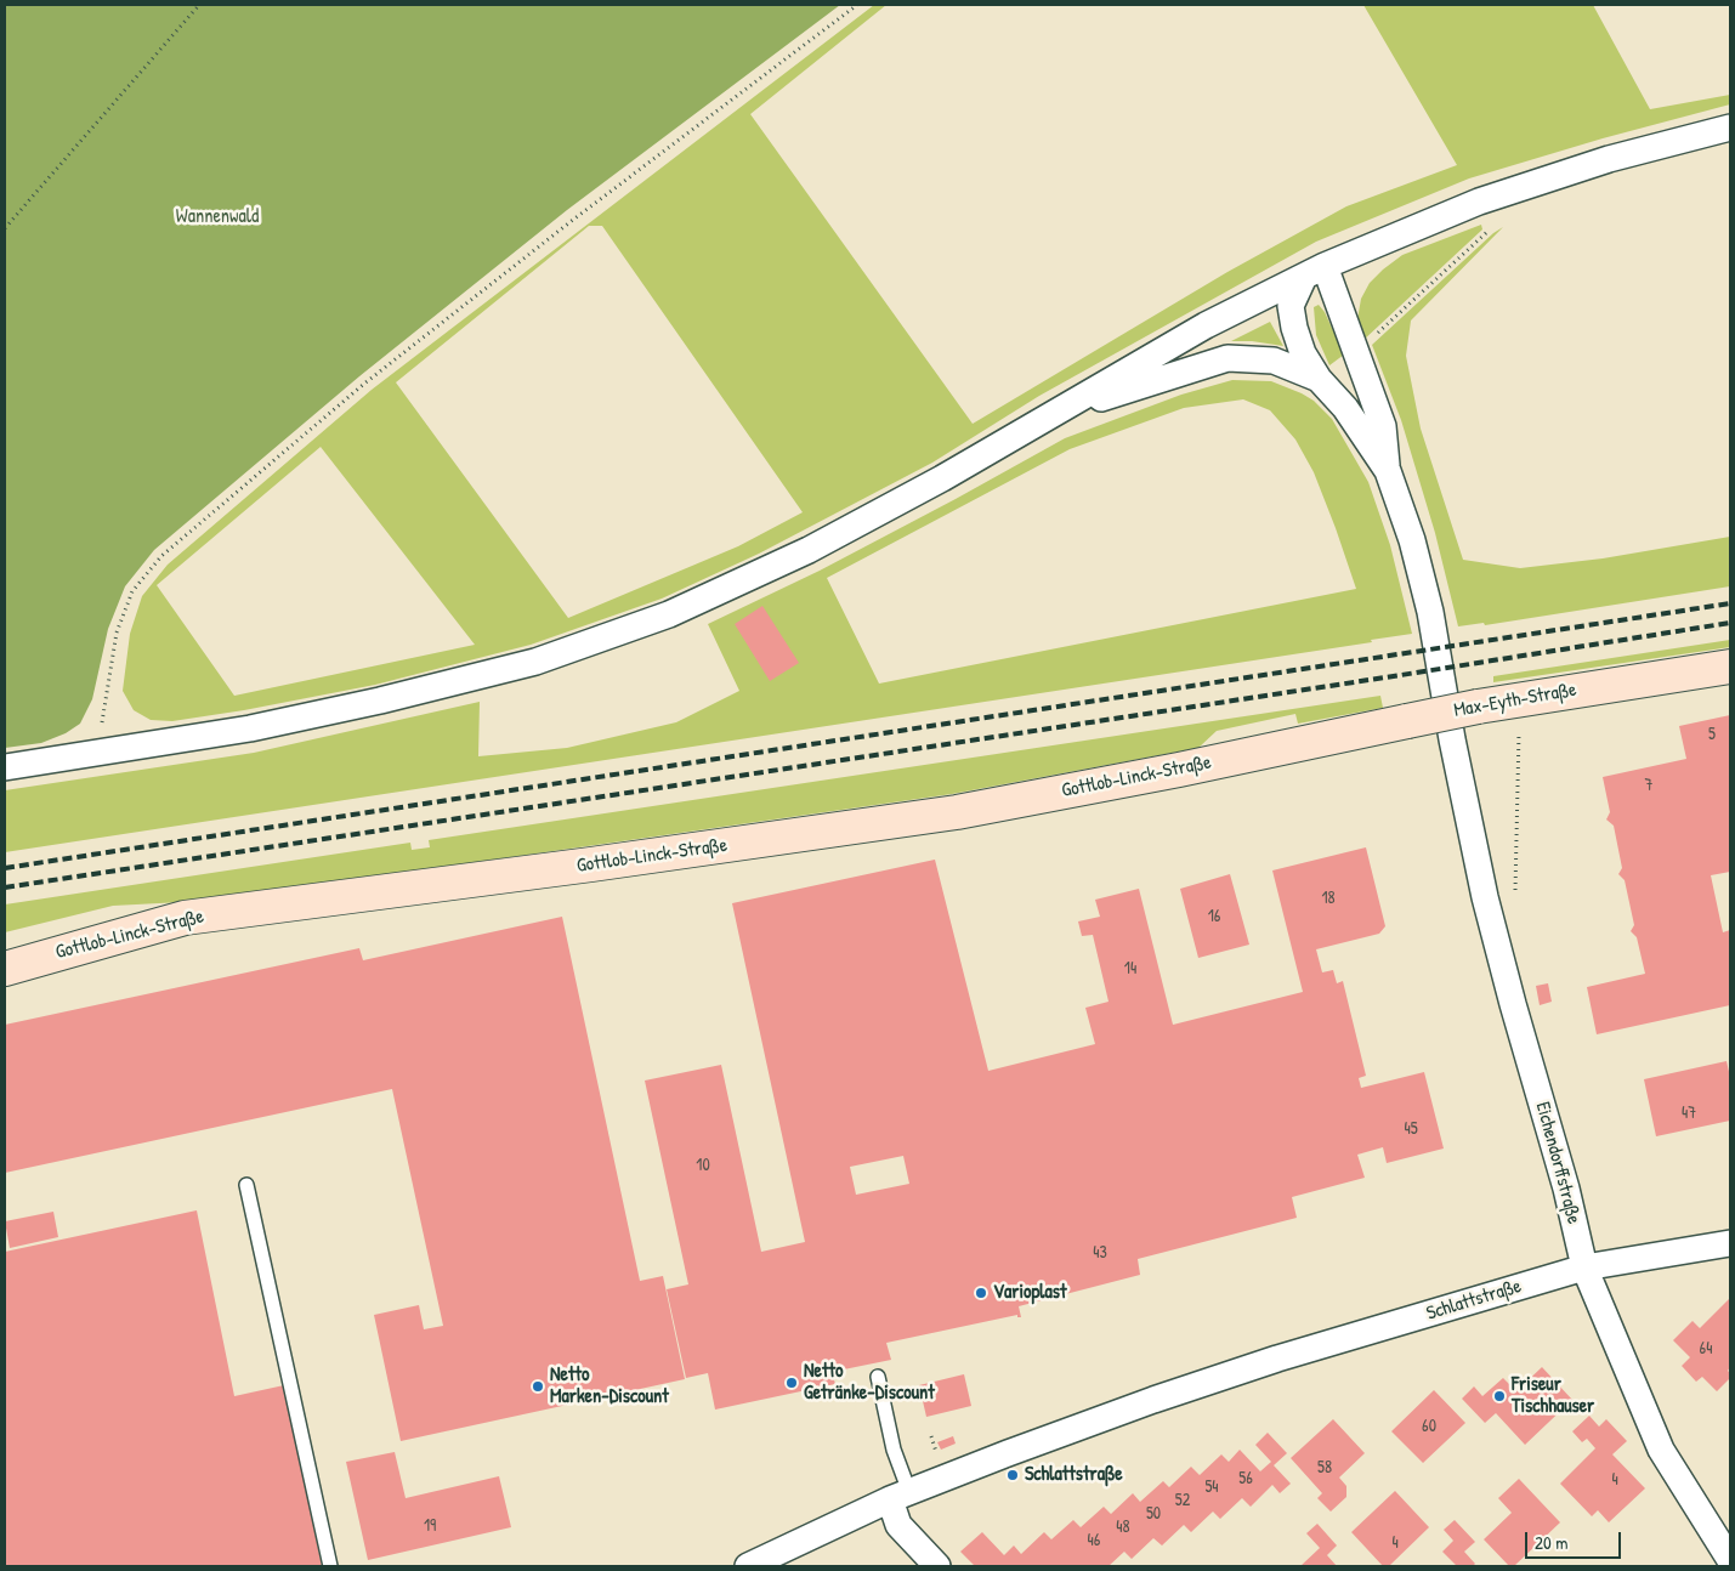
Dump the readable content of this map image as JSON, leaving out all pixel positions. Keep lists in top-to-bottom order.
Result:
{
  "streets": {
    "street": [
      "Max-Eyth-Straße",
      "Gottlob-Linck-Straße",
      "Eichendorffstraße",
      "Schlattstraße"
    ]
  },
  "crossings": [
    ["Max-Eyth-Straße", "Gottlob-Linck-Straße"],
    ["Eichendorffstraße", "Schlattstraße"]
  ],
  "parks": ["Wannenwald"],
  "places": [
    "Varioplast",
    "Netto Getränke-Discount",
    "Netto Marken-Discount",
    "Friseur Tischhauser",
    "Schlattstraße"
  ],
  "house_numbers": [
    "5",
    "7",
    "18",
    "16",
    "14",
    "47",
    "45",
    "10",
    "43",
    "64",
    "60",
    "58",
    "56",
    "4",
    "54",
    "52",
    "50",
    "19",
    "48",
    "46",
    "4"
  ],
  "scale_bar": "20 m"
}
